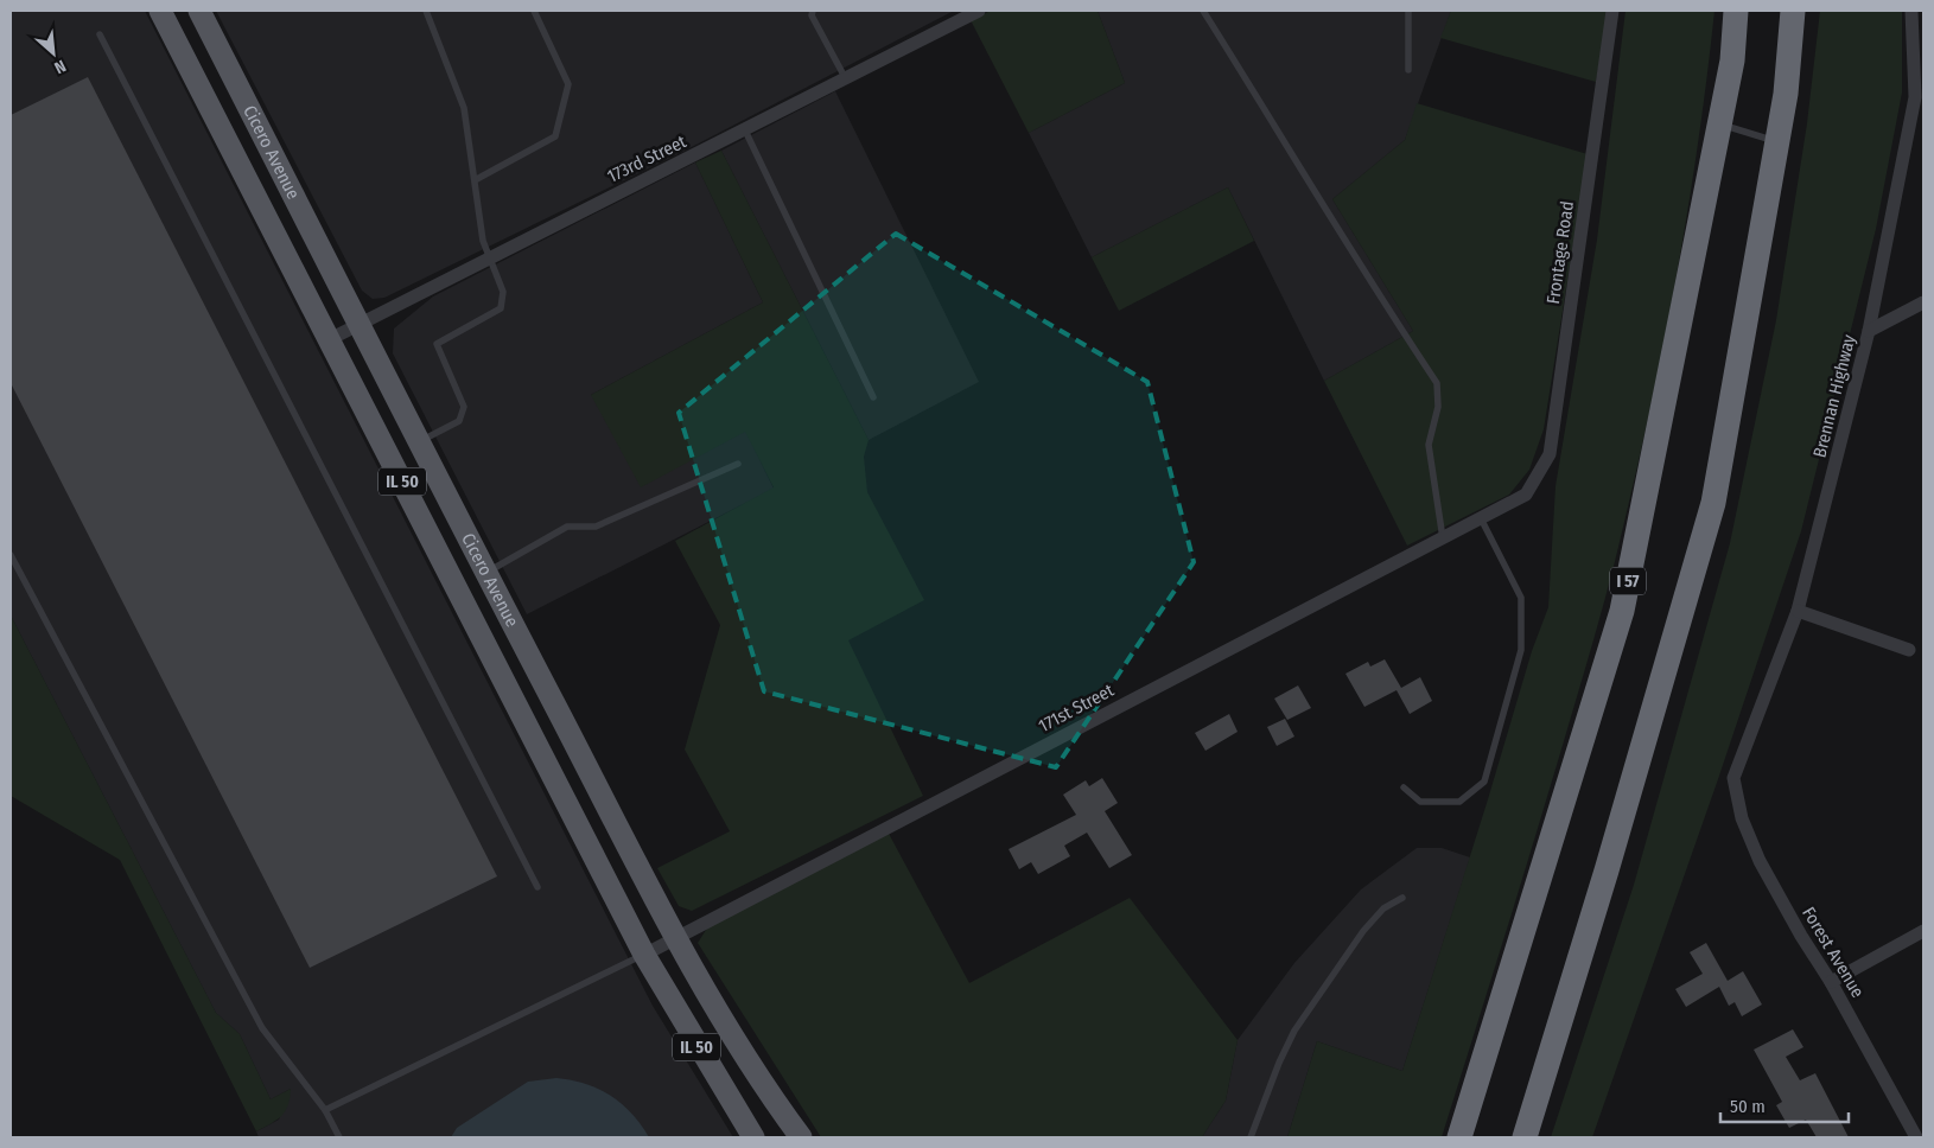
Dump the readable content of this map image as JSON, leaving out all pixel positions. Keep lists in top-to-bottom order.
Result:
{
  "streets": {
    "highway": ["I 57"],
    "main road": ["Cicero Avenue", "IL 50"],
    "street": [
      "173rd Street",
      "Frontage Road",
      "Brennan Highway",
      "171st Street",
      "Forest Avenue"
    ]
  },
  "crossings": [
    ["Cicero Avenue", "173rd Street"],
    ["Cicero Avenue", "171st Street"],
    ["Frontage Road", "171st Street"],
    ["Brennan Highway", "Forest Avenue"]
  ],
  "scale_bar": "50 m",
  "north": "bottom right"
}
